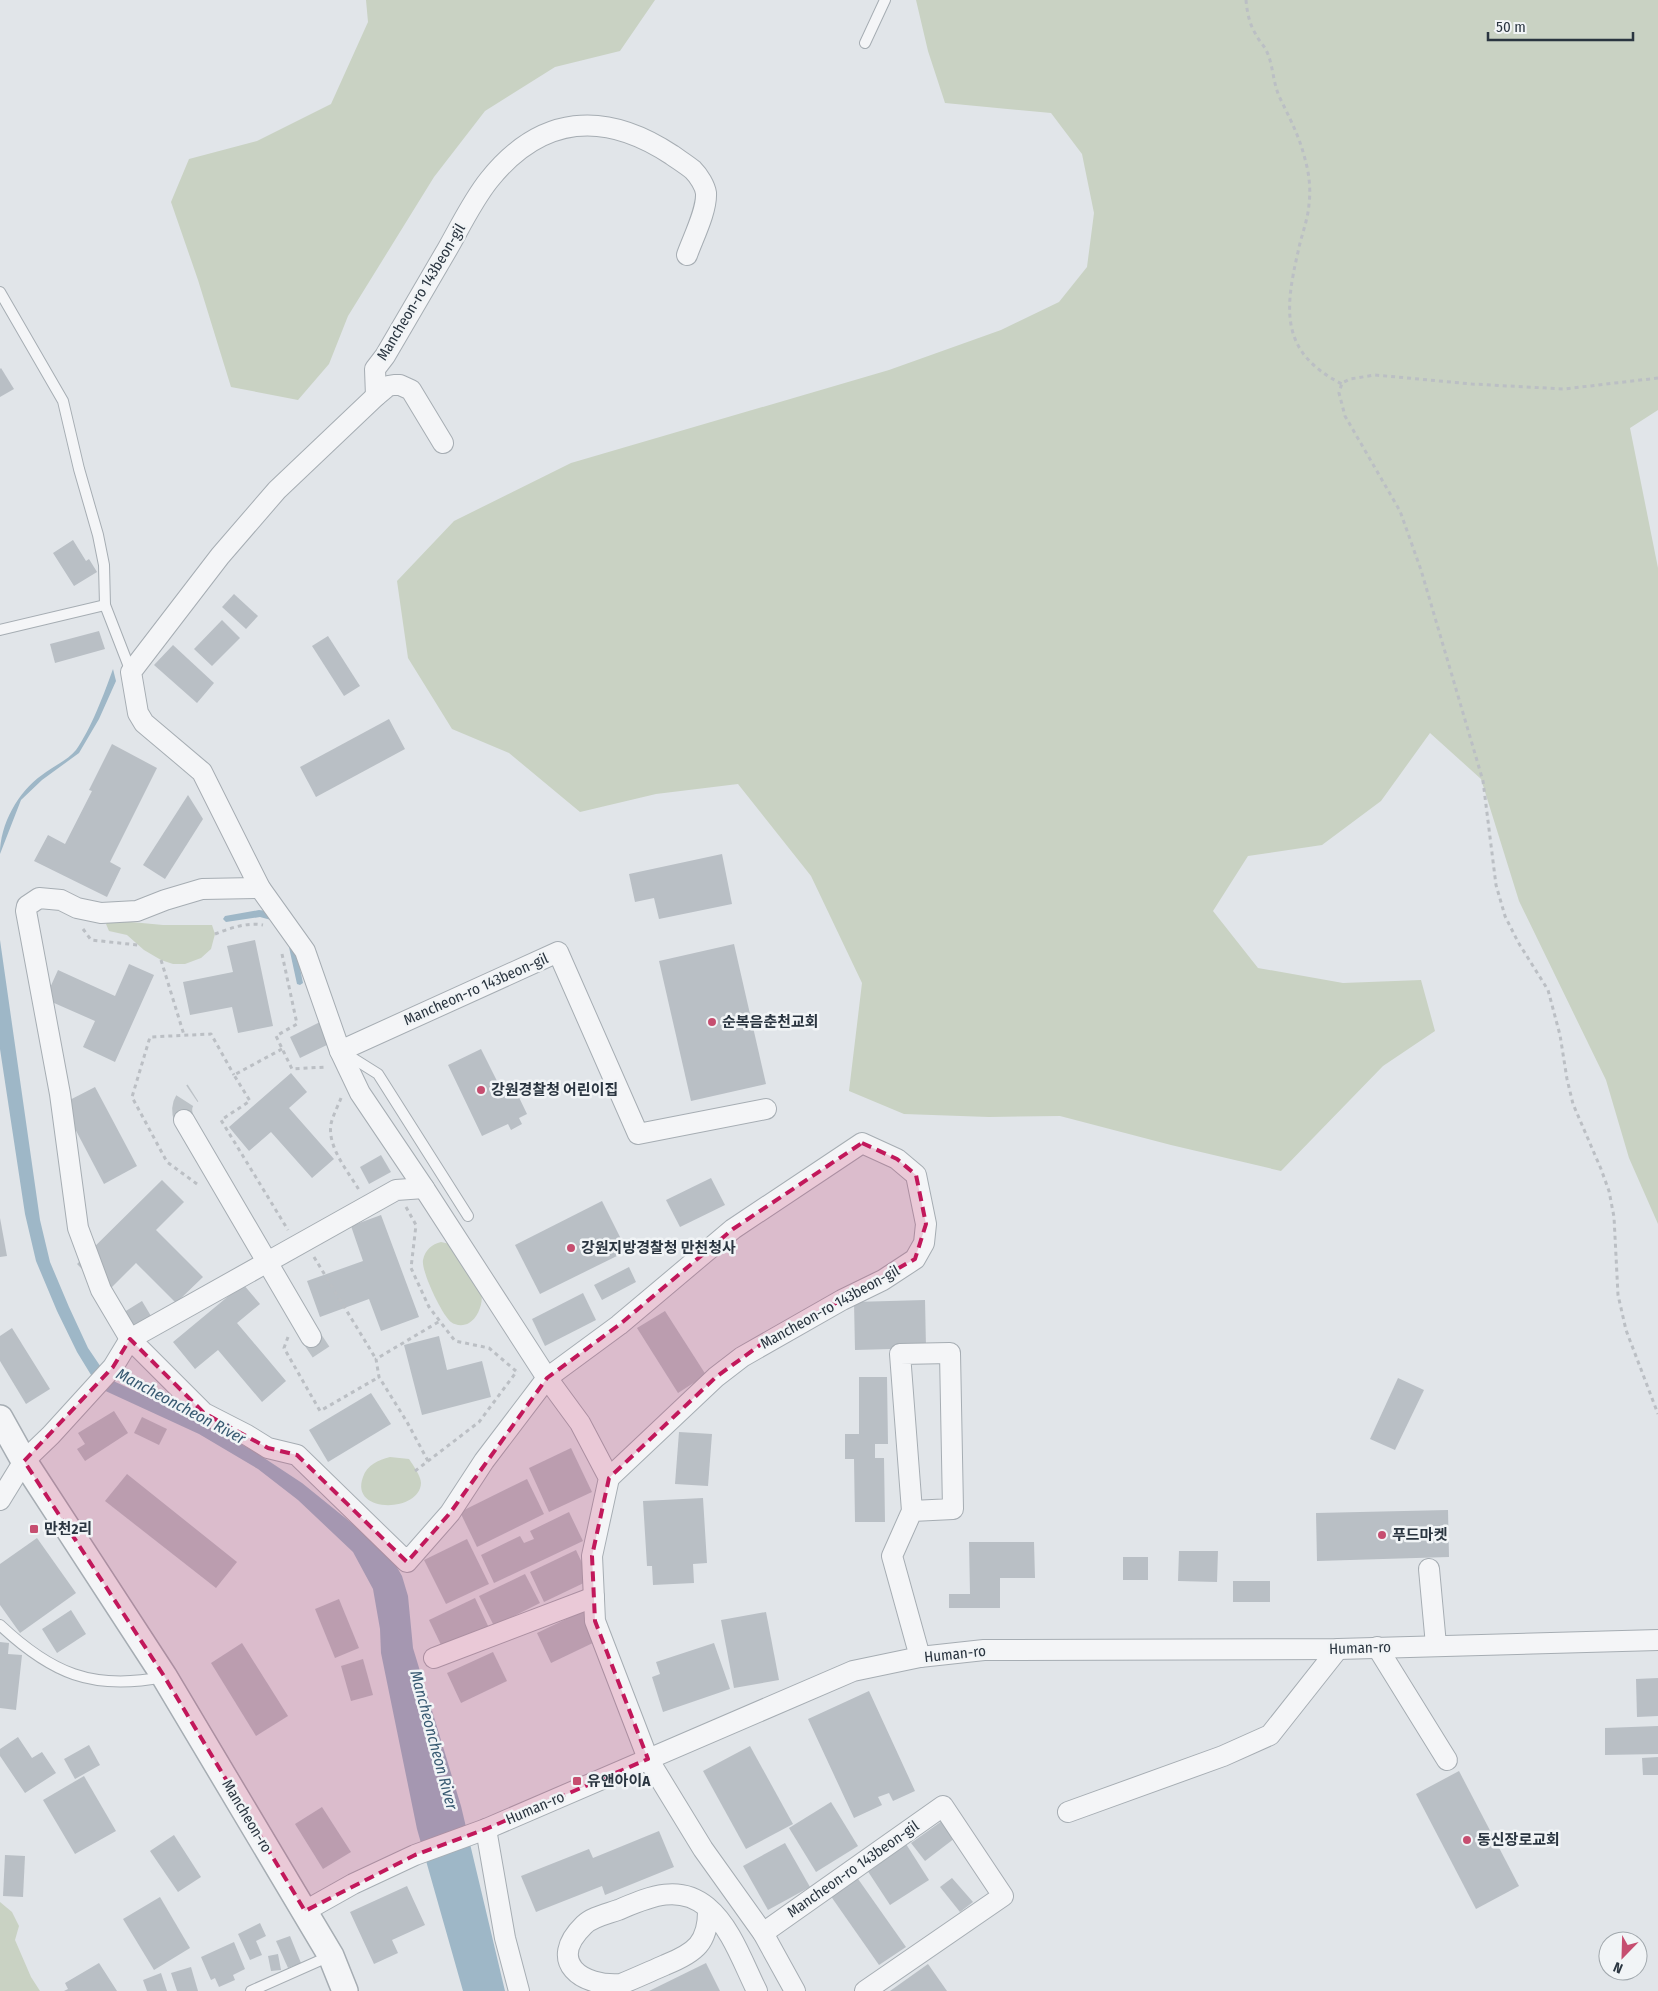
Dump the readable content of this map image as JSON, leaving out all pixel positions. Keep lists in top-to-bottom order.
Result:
{
  "streets": {
    "street": ["Mancheon-ro 143beon-gil", "Human-ro", "Mancheon-ro"]
  },
  "crossings": [
    ["Human-ro", "Mancheon-ro"]
  ],
  "water": ["Mancheoncheon River"],
  "places": {
    "other": [
      "순복음춘천교회",
      "강원경찰청 어린이집",
      "강원지방경찰청 만천청사",
      "푸드마켓",
      "동신장로교회"
    ],
    "transit": ["만천2리", "유앤아이A"]
  },
  "scale_bar": "50 m",
  "north": "bottom left"
}
